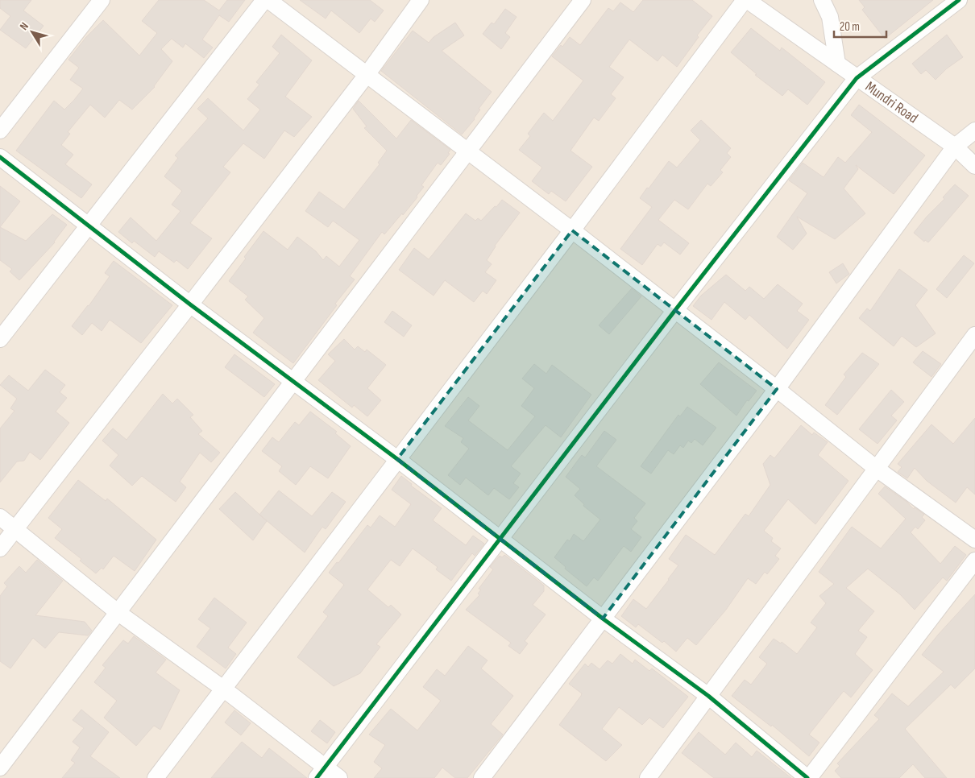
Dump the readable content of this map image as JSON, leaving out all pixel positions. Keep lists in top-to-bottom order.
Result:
{
  "streets": {
    "street": ["Mundri Road"]
  },
  "scale_bar": "20 m",
  "north": "top left"
}
